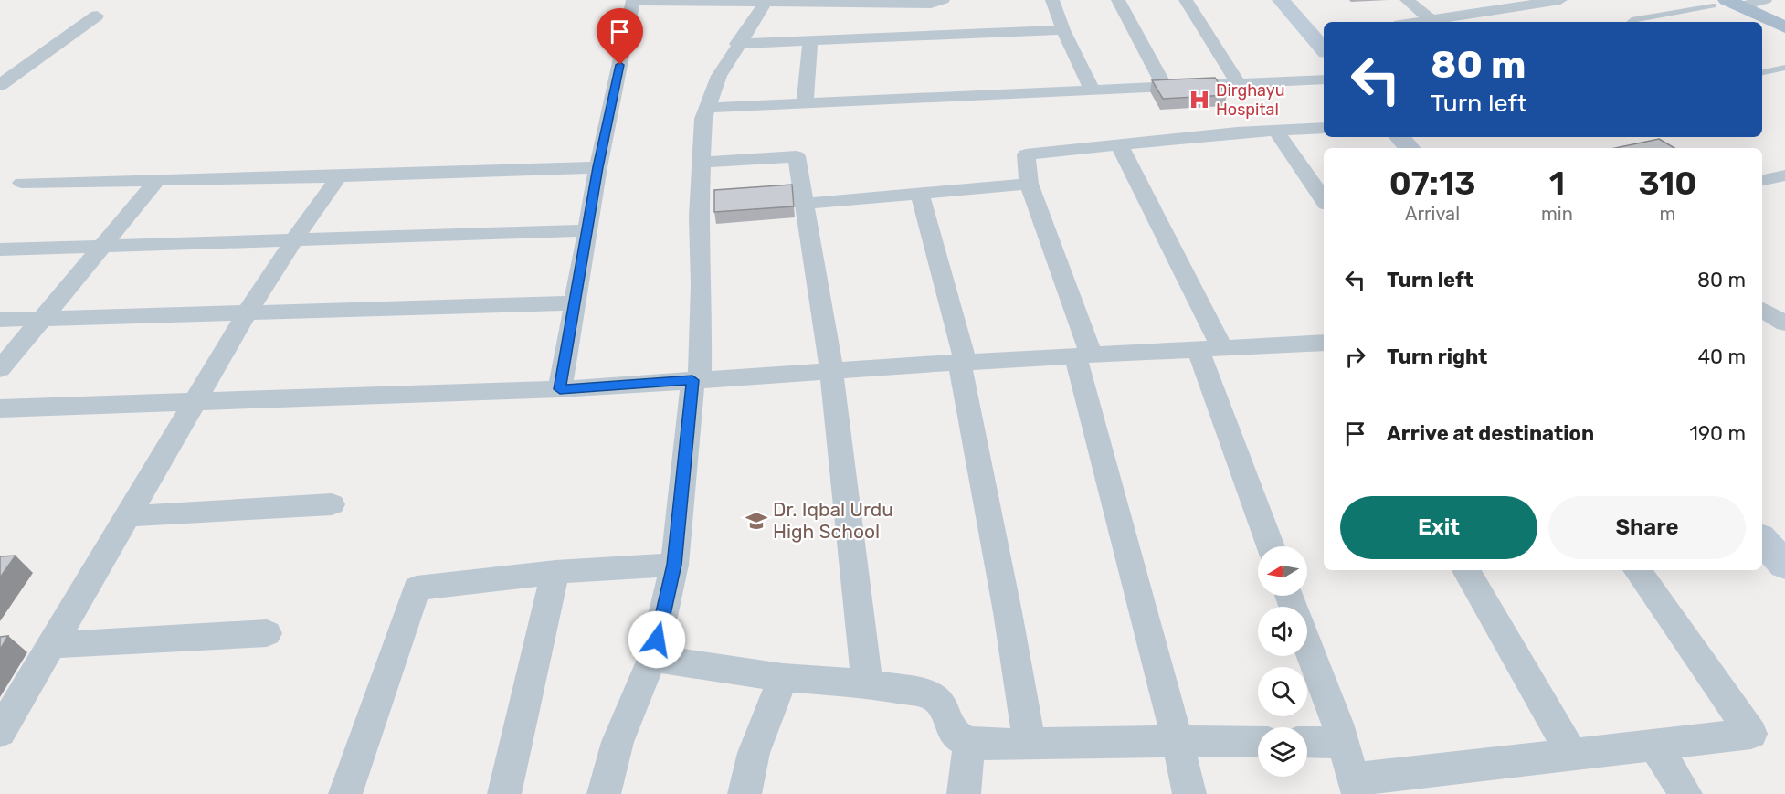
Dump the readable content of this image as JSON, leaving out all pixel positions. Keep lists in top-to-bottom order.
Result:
{
  "places": {
    "hospital": ["Dirghayu Hospital"],
    "school or university": ["Dr. Iqbal Urdu High School"]
  },
  "north": "left",
  "page": {
    "turn": ["80 m", "Turn left"],
    "eta": [
      "07:13",
      "Arrival",
      "1",
      "min",
      "310",
      "m"
    ],
    "list": [
      {
        "name": "Turn left",
        "value": "80 m"
      },
      {
        "name": "Turn right",
        "value": "40 m"
      },
      {
        "name": "Arrive at destination",
        "value": "190 m"
      }
    ],
    "buttons": ["Exit", "Share"]
  }
}
